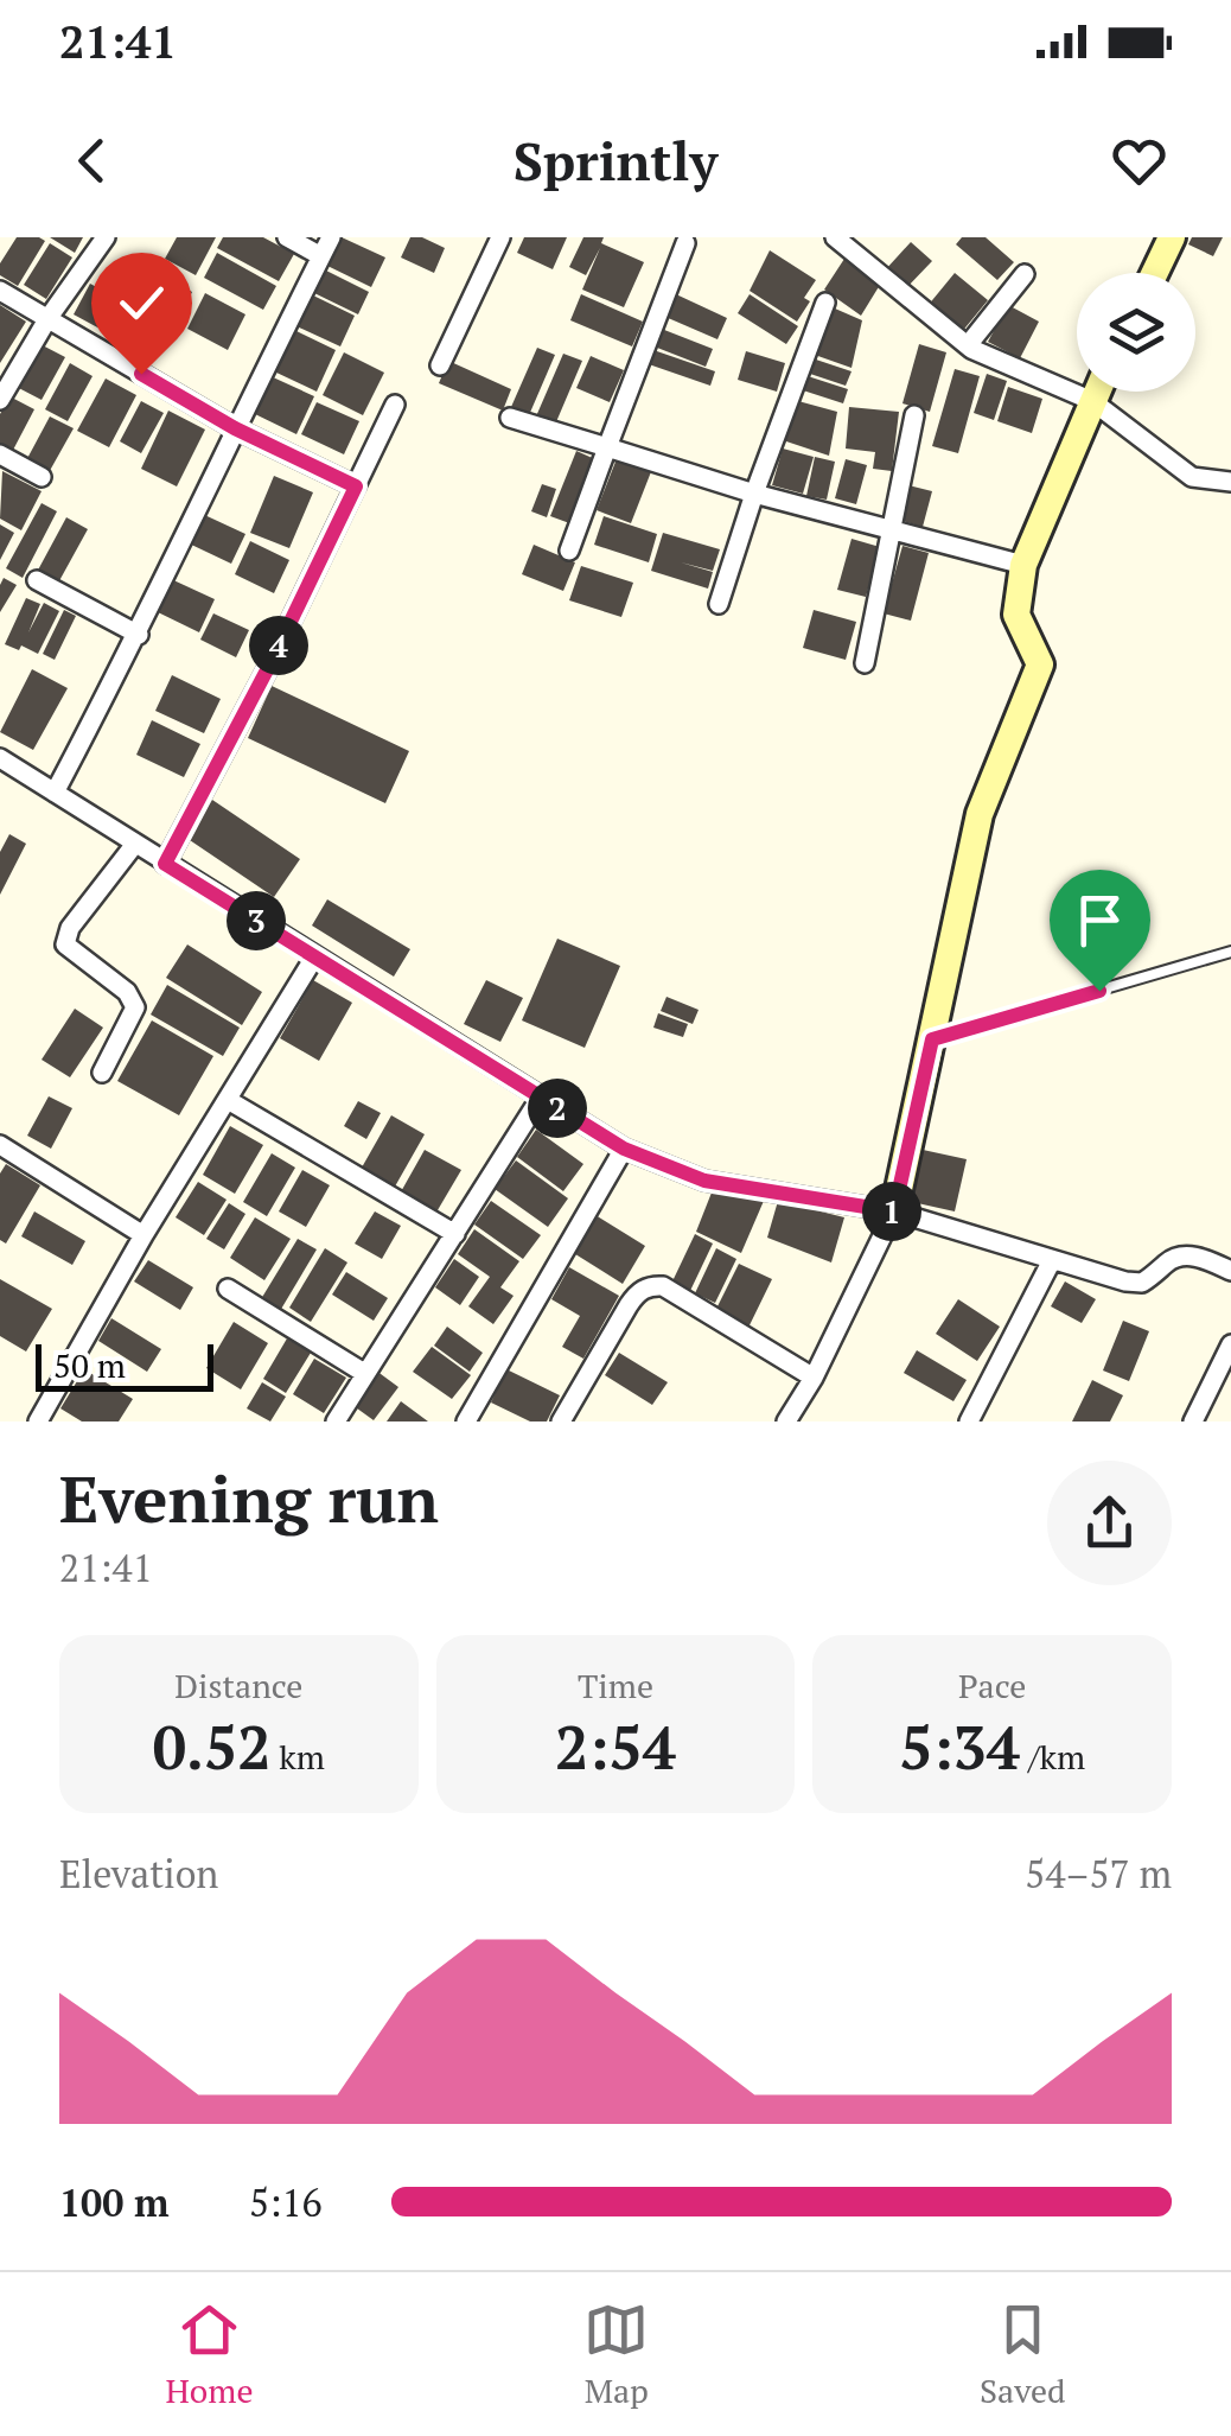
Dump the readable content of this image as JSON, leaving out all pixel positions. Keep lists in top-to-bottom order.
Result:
{
  "scale_bar": "50 m",
  "page": {
    "status": "21:41",
    "header": "Sprintly",
    "pins": [
      "4",
      "3",
      "2",
      "1"
    ],
    "scale": "50 m",
    "heading": ["Evening run", "21:41"],
    "stats": [
      ["Distance", "0.52 km"],
      ["Time", "2:54"],
      ["Pace", "5:34 /km"]
    ],
    "chart": ["Elevation", "54–57 m"],
    "list": [
      {
        "name": "100 m",
        "note": "5:16"
      }
    ],
    "tabs": ["Home", "Map", "Saved"]
  }
}
